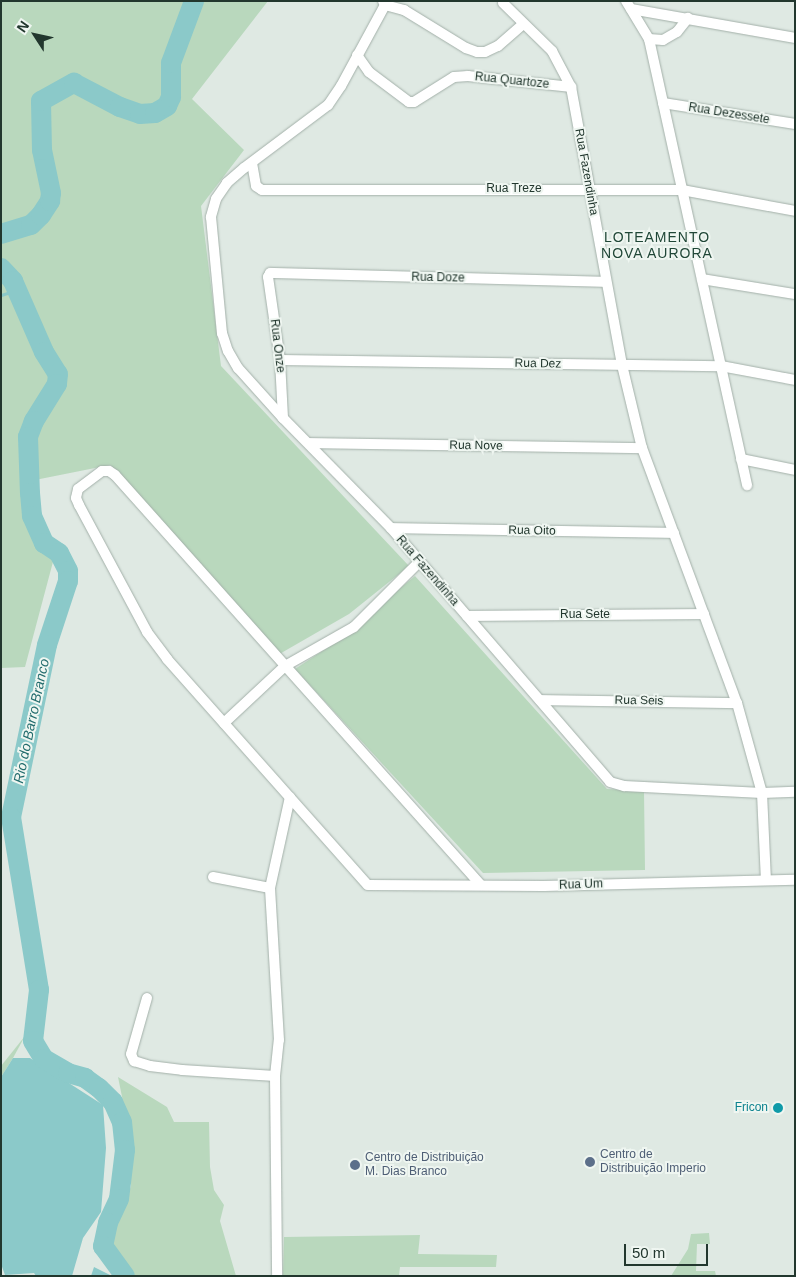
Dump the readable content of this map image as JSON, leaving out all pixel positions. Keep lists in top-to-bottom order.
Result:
{
  "streets": {
    "street": [
      "Rua Quartoze",
      "Rua Dezessete",
      "Rua Fazendinha",
      "Rua Treze",
      "Rua Doze",
      "Rua Onze",
      "Rua Dez",
      "Rua Nove",
      "Rua Oito",
      "Rua Sete",
      "Rua Seis",
      "Rua Um"
    ]
  },
  "crossings": [
    ["Rua Quartoze", "Rua Fazendinha"],
    ["Rua Fazendinha", "Rua Treze"],
    ["Rua Fazendinha", "Rua Doze"],
    ["Rua Fazendinha", "Rua Onze"],
    ["Rua Fazendinha", "Rua Dez"],
    ["Rua Fazendinha", "Rua Nove"],
    ["Rua Fazendinha", "Rua Oito"],
    ["Rua Fazendinha", "Rua Sete"],
    ["Rua Fazendinha", "Rua Seis"],
    ["Rua Fazendinha", "Rua Um"],
    ["Rua Doze", "Rua Onze"],
    ["Rua Onze", "Rua Dez"]
  ],
  "districts": ["LOTEAMENTO NOVA AURORA"],
  "water": ["Rio do Barro Branco"],
  "places": ["Fricon", "Centro de Distribuição Imperio", "Centro de Distribuição M. Dias Branco"],
  "scale_bar": "50 m",
  "north": "top left"
}
